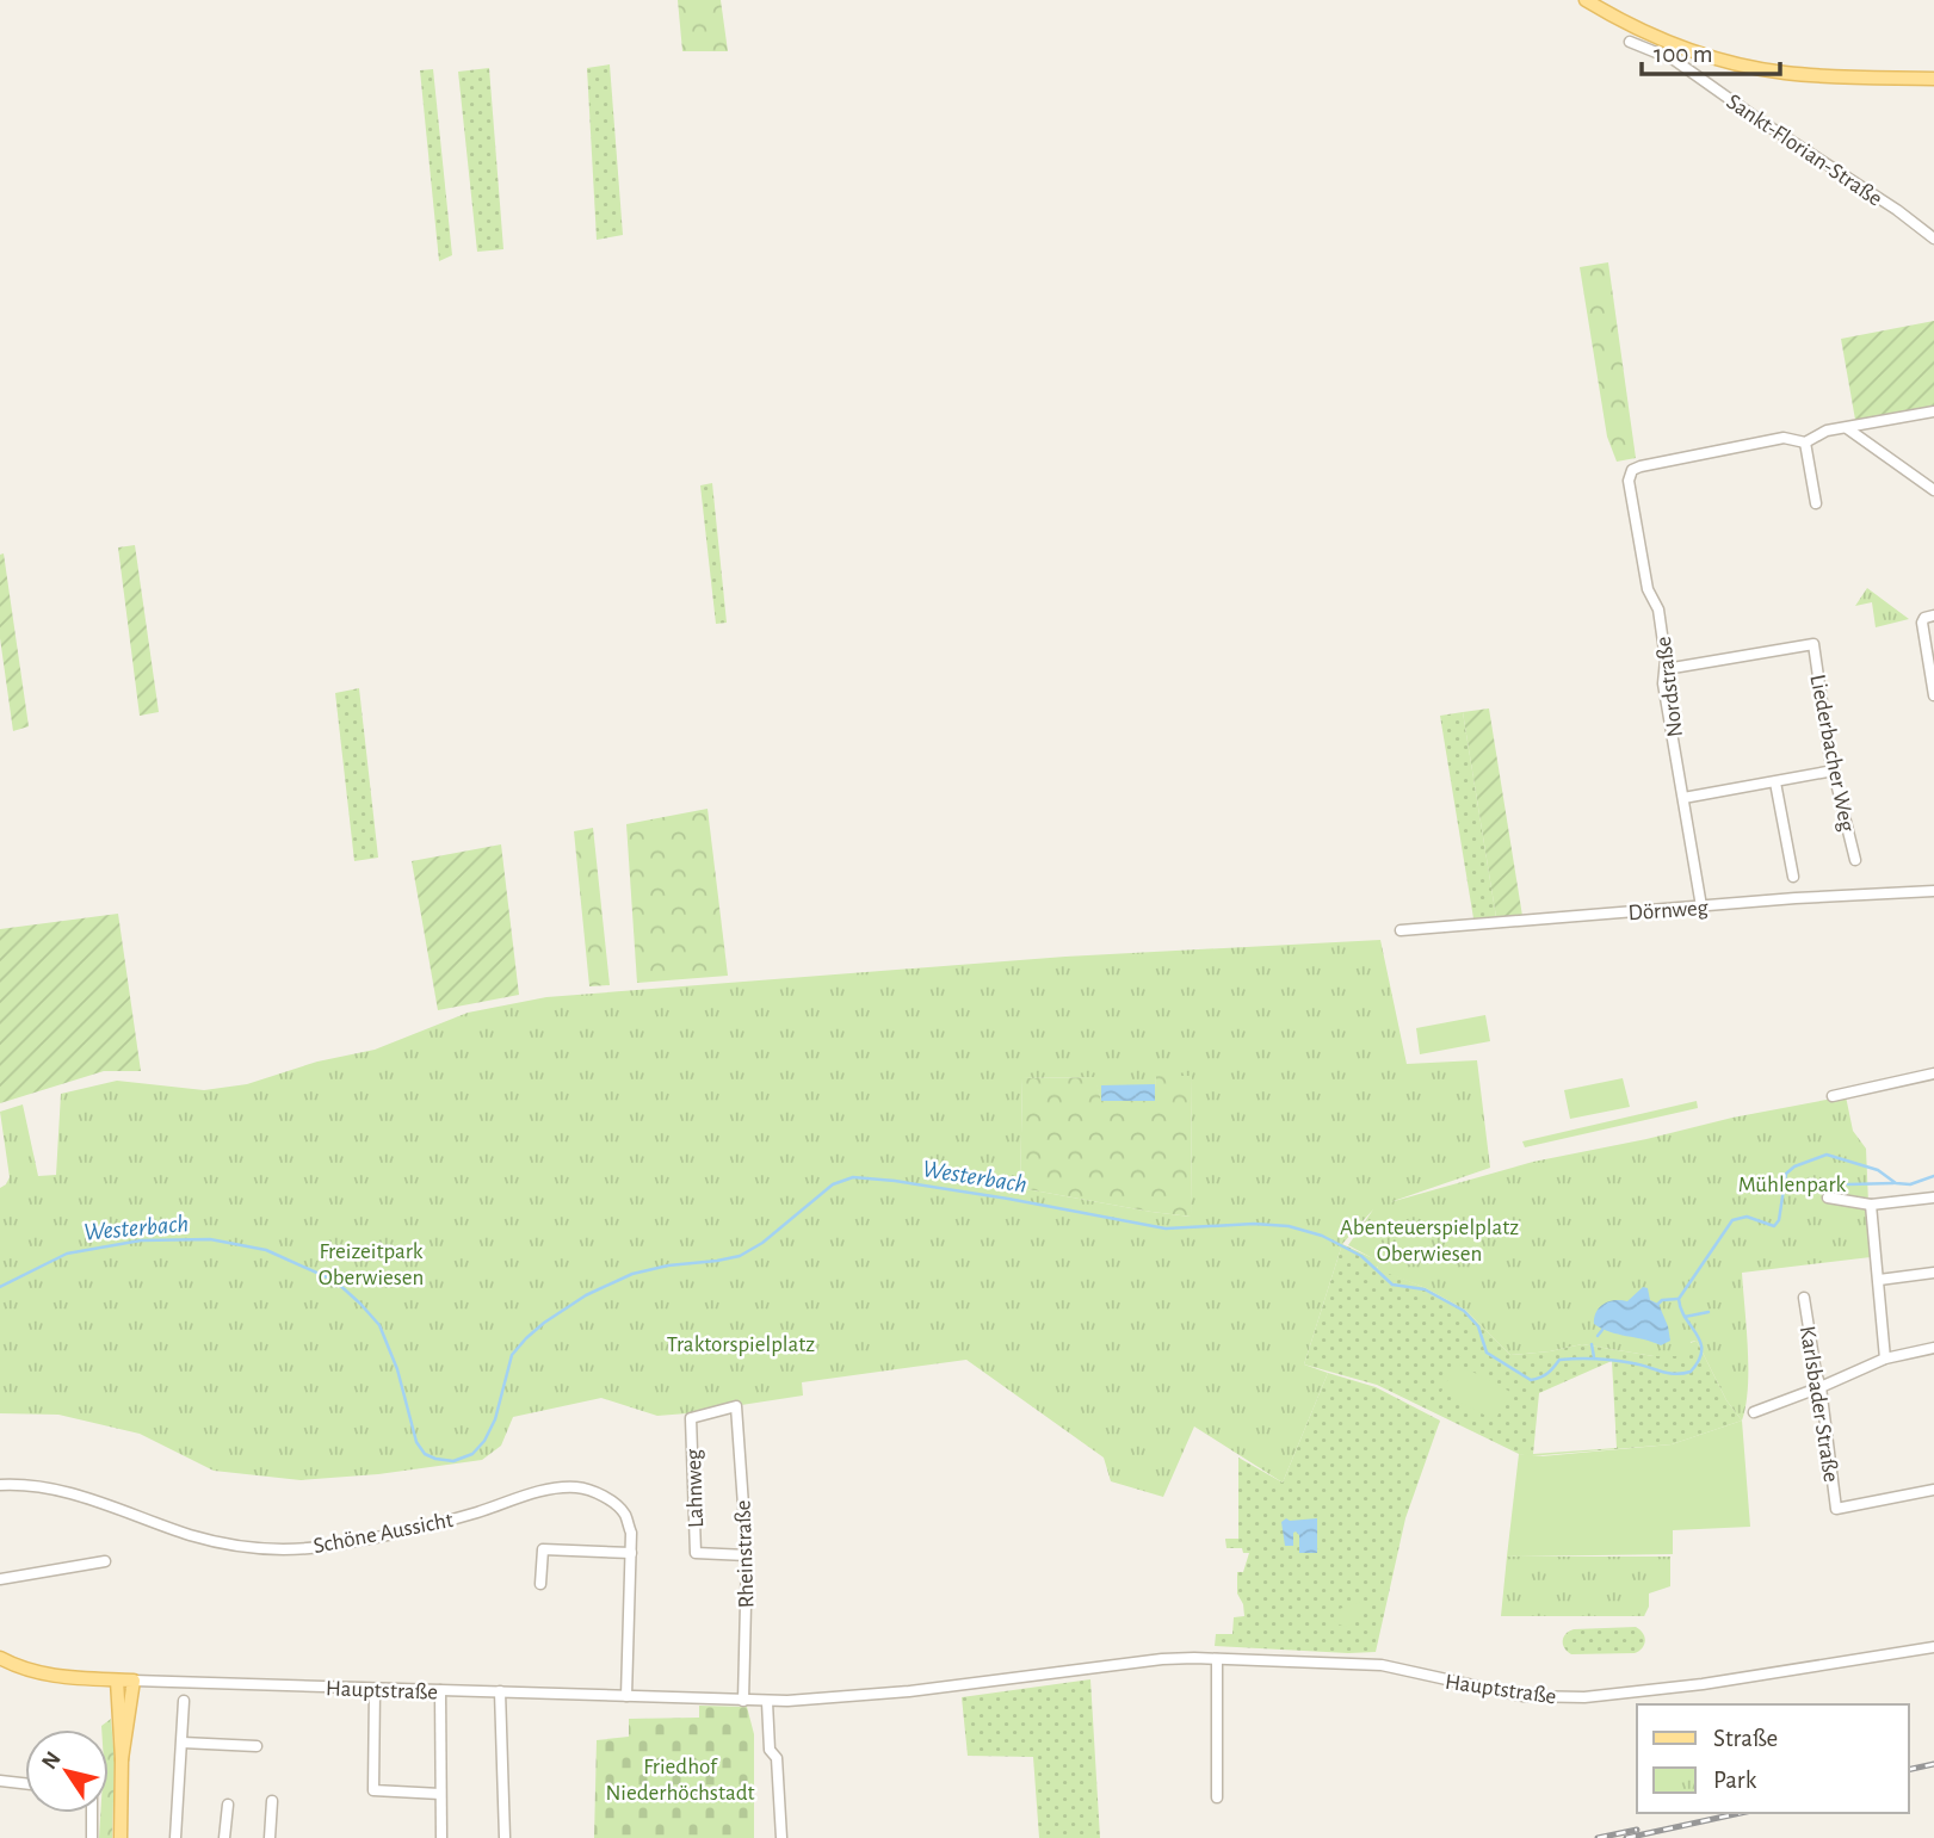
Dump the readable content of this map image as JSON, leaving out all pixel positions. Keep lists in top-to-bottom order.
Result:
{
  "streets": {
    "main road": ["Hauptstraße"],
    "street": [
      "Sankt-Florian-Straße",
      "Nordstraße",
      "Liederbacher Weg",
      "Dörnweg",
      "Karlsbader Straße",
      "Lahnweg",
      "Schöne Aussicht",
      "Rheinstraße"
    ]
  },
  "crossings": [
    ["Nordstraße", "Liederbacher Weg"],
    ["Nordstraße", "Dörnweg"],
    ["Lahnweg", "Rheinstraße"],
    ["Schöne Aussicht", "Hauptstraße"],
    ["Rheinstraße", "Hauptstraße"]
  ],
  "water": ["Westerbach"],
  "parks": [
    "Mühlenpark",
    "Abenteuerspielplatz Oberwiesen",
    "Freizeitpark Oberwiesen",
    "Traktorspielplatz",
    "Friedhof Niederhöchstadt"
  ],
  "legend": ["Straße", "Park"],
  "scale_bar": "100 m",
  "north": "top left"
}
